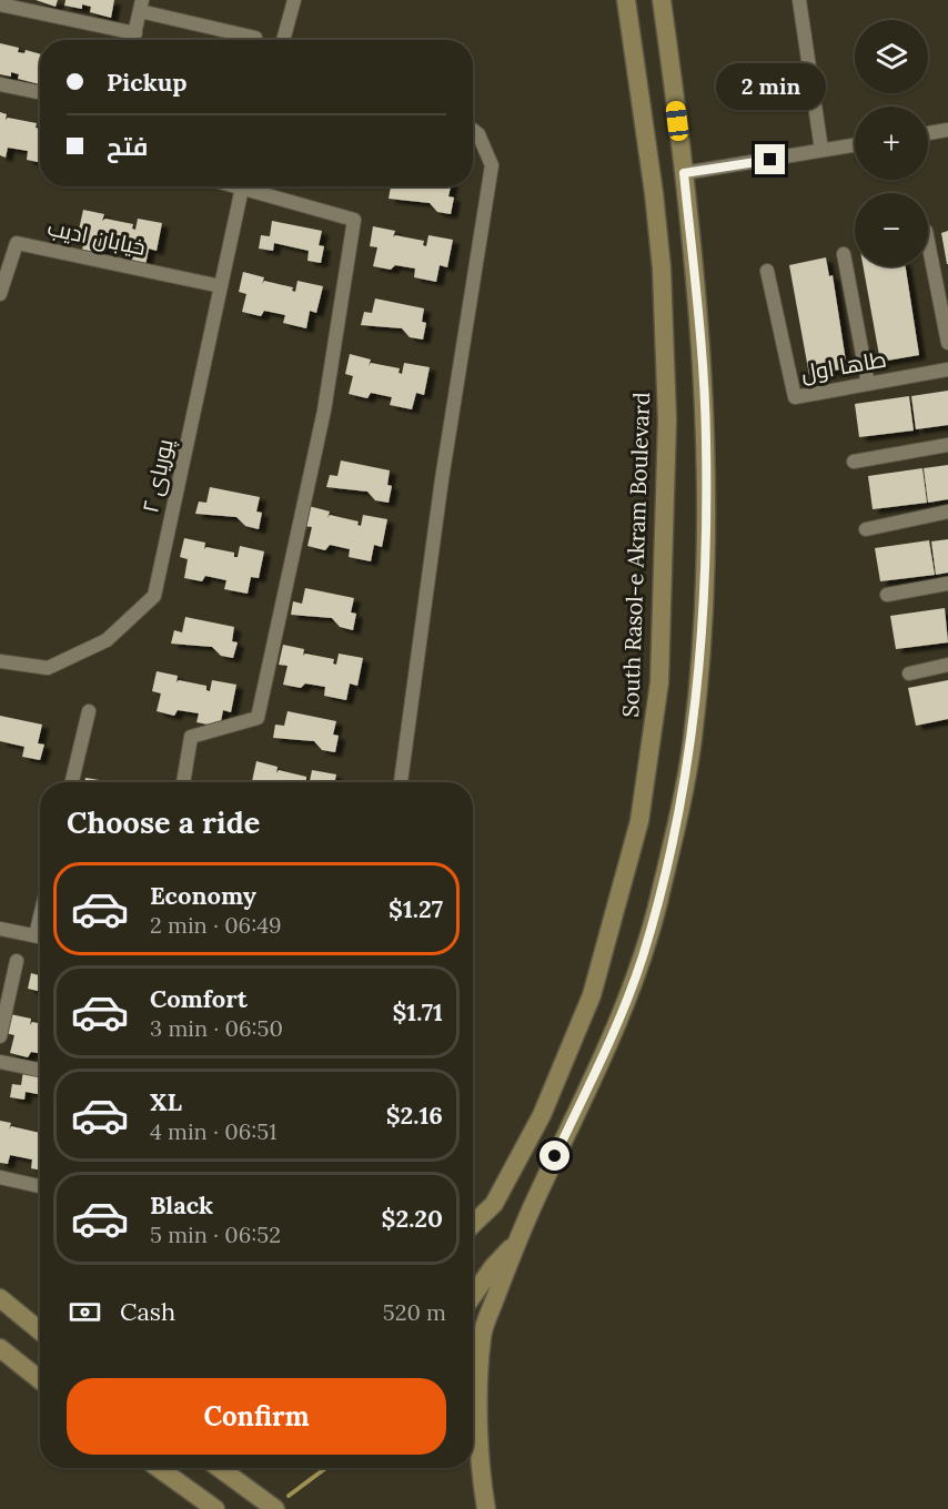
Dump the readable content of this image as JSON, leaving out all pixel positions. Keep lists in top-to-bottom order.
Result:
{
  "streets": {
    "main road": ["South Rasol-e Akram Boulevard"],
    "street": ["خیابان ادیب", "طاها اول", "پوریای ۲"]
  },
  "crossings": [
    ["خیابان ادیب", "پوریای ۲"]
  ],
  "page": {
    "map_buttons": ["+", "−"],
    "banner": ["Pickup", "فتح"],
    "bubble": "2 min",
    "heading": "Choose a ride",
    "list": [
      {
        "name": "Economy",
        "note": "2 min · 06:49",
        "value": "$1.27"
      },
      {
        "name": "Comfort",
        "note": "3 min · 06:50",
        "value": "$1.71"
      },
      {
        "name": "XL",
        "note": "4 min · 06:51",
        "value": "$2.16"
      },
      {
        "name": "Black",
        "note": "5 min · 06:52",
        "value": "$2.20"
      }
    ],
    "pay": ["Cash", "520 m"],
    "buttons": "Confirm"
  }
}
